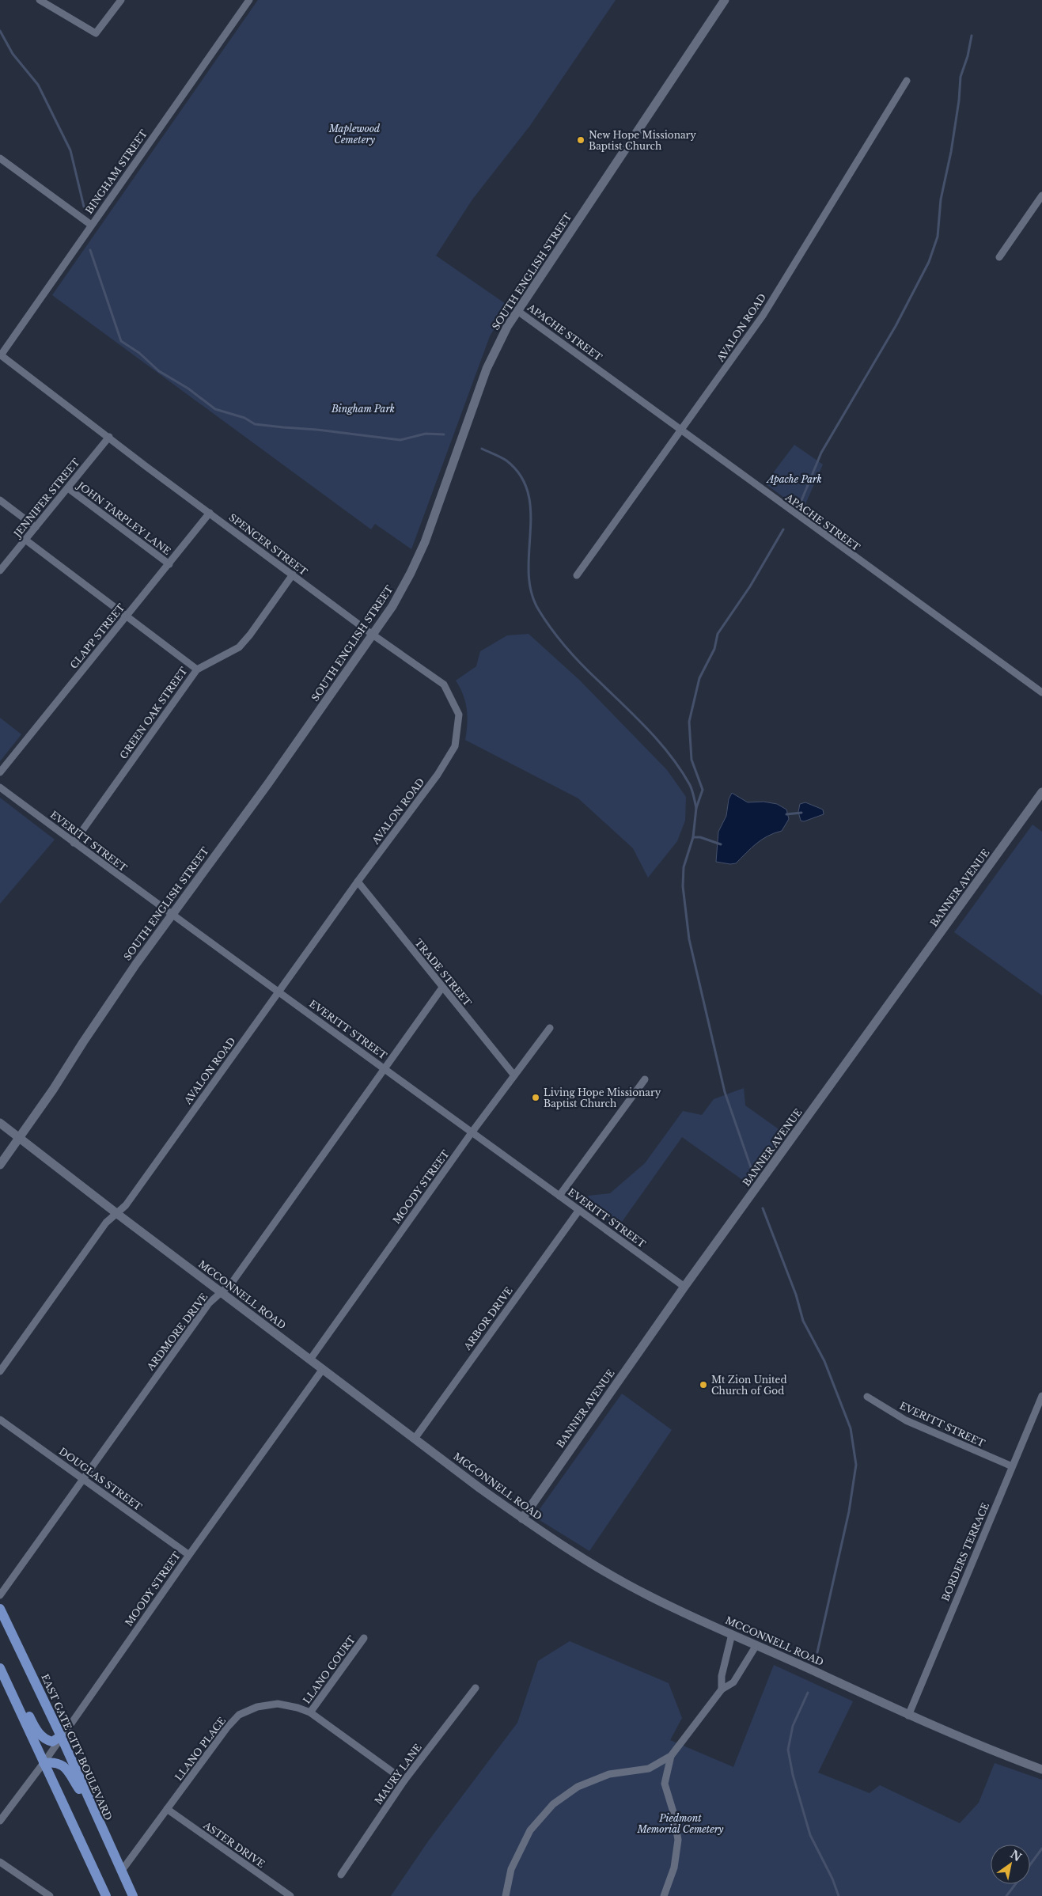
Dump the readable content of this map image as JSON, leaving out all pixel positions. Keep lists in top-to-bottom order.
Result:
{
  "streets": {
    "main road": ["EAST GATE CITY BOULEVARD"],
    "street": [
      "BINGHAM STREET",
      "SOUTH ENGLISH STREET",
      "AVALON ROAD",
      "APACHE STREET",
      "JENNIFER STREET",
      "JOHN TARPLEY LANE",
      "SPENCER STREET",
      "CLAPP STREET",
      "GREEN OAK STREET",
      "EVERITT STREET",
      "BANNER AVENUE",
      "TRADE STREET",
      "MOODY STREET",
      "MCCONNELL ROAD",
      "ARBOR DRIVE",
      "ARDMORE DRIVE",
      "DOUGLAS STREET",
      "BORDERS TERRACE",
      "LLANO COURT",
      "LLANO PLACE",
      "MAURY LANE",
      "ASTER DRIVE"
    ]
  },
  "crossings": [
    ["BINGHAM STREET", "SPENCER STREET"],
    ["SOUTH ENGLISH STREET", "APACHE STREET"],
    ["SOUTH ENGLISH STREET", "SPENCER STREET"],
    ["SOUTH ENGLISH STREET", "EVERITT STREET"],
    ["SOUTH ENGLISH STREET", "MCCONNELL ROAD"],
    ["AVALON ROAD", "APACHE STREET"],
    ["AVALON ROAD", "SPENCER STREET"],
    ["AVALON ROAD", "EVERITT STREET"],
    ["AVALON ROAD", "TRADE STREET"],
    ["AVALON ROAD", "MCCONNELL ROAD"],
    ["JENNIFER STREET", "JOHN TARPLEY LANE"],
    ["JENNIFER STREET", "SPENCER STREET"],
    ["JOHN TARPLEY LANE", "CLAPP STREET"],
    ["SPENCER STREET", "CLAPP STREET"],
    ["SPENCER STREET", "GREEN OAK STREET"],
    ["GREEN OAK STREET", "EVERITT STREET"],
    ["EVERITT STREET", "BANNER AVENUE"],
    ["EVERITT STREET", "MOODY STREET"],
    ["EVERITT STREET", "ARBOR DRIVE"],
    ["EVERITT STREET", "ARDMORE DRIVE"],
    ["EVERITT STREET", "BORDERS TERRACE"],
    ["BANNER AVENUE", "MCCONNELL ROAD"],
    ["TRADE STREET", "MOODY STREET"],
    ["TRADE STREET", "ARDMORE DRIVE"],
    ["MOODY STREET", "MCCONNELL ROAD"],
    ["MOODY STREET", "DOUGLAS STREET"],
    ["MOODY STREET", "EAST GATE CITY BOULEVARD"],
    ["MCCONNELL ROAD", "ARBOR DRIVE"],
    ["MCCONNELL ROAD", "ARDMORE DRIVE"],
    ["MCCONNELL ROAD", "BORDERS TERRACE"],
    ["ARDMORE DRIVE", "DOUGLAS STREET"],
    ["LLANO COURT", "LLANO PLACE"],
    ["EAST GATE CITY BOULEVARD", "LLANO PLACE"],
    ["LLANO PLACE", "MAURY LANE"],
    ["LLANO PLACE", "ASTER DRIVE"]
  ],
  "parks": [
    "Maplewood Cemetery",
    "Bingham Park",
    "Apache Park",
    "Piedmont Memorial Cemetery"
  ],
  "places": ["New Hope Missionary Baptist Church", "Living Hope Missionary Baptist Church", "Mt Zion United Church of God"],
  "north": "top right"
}
